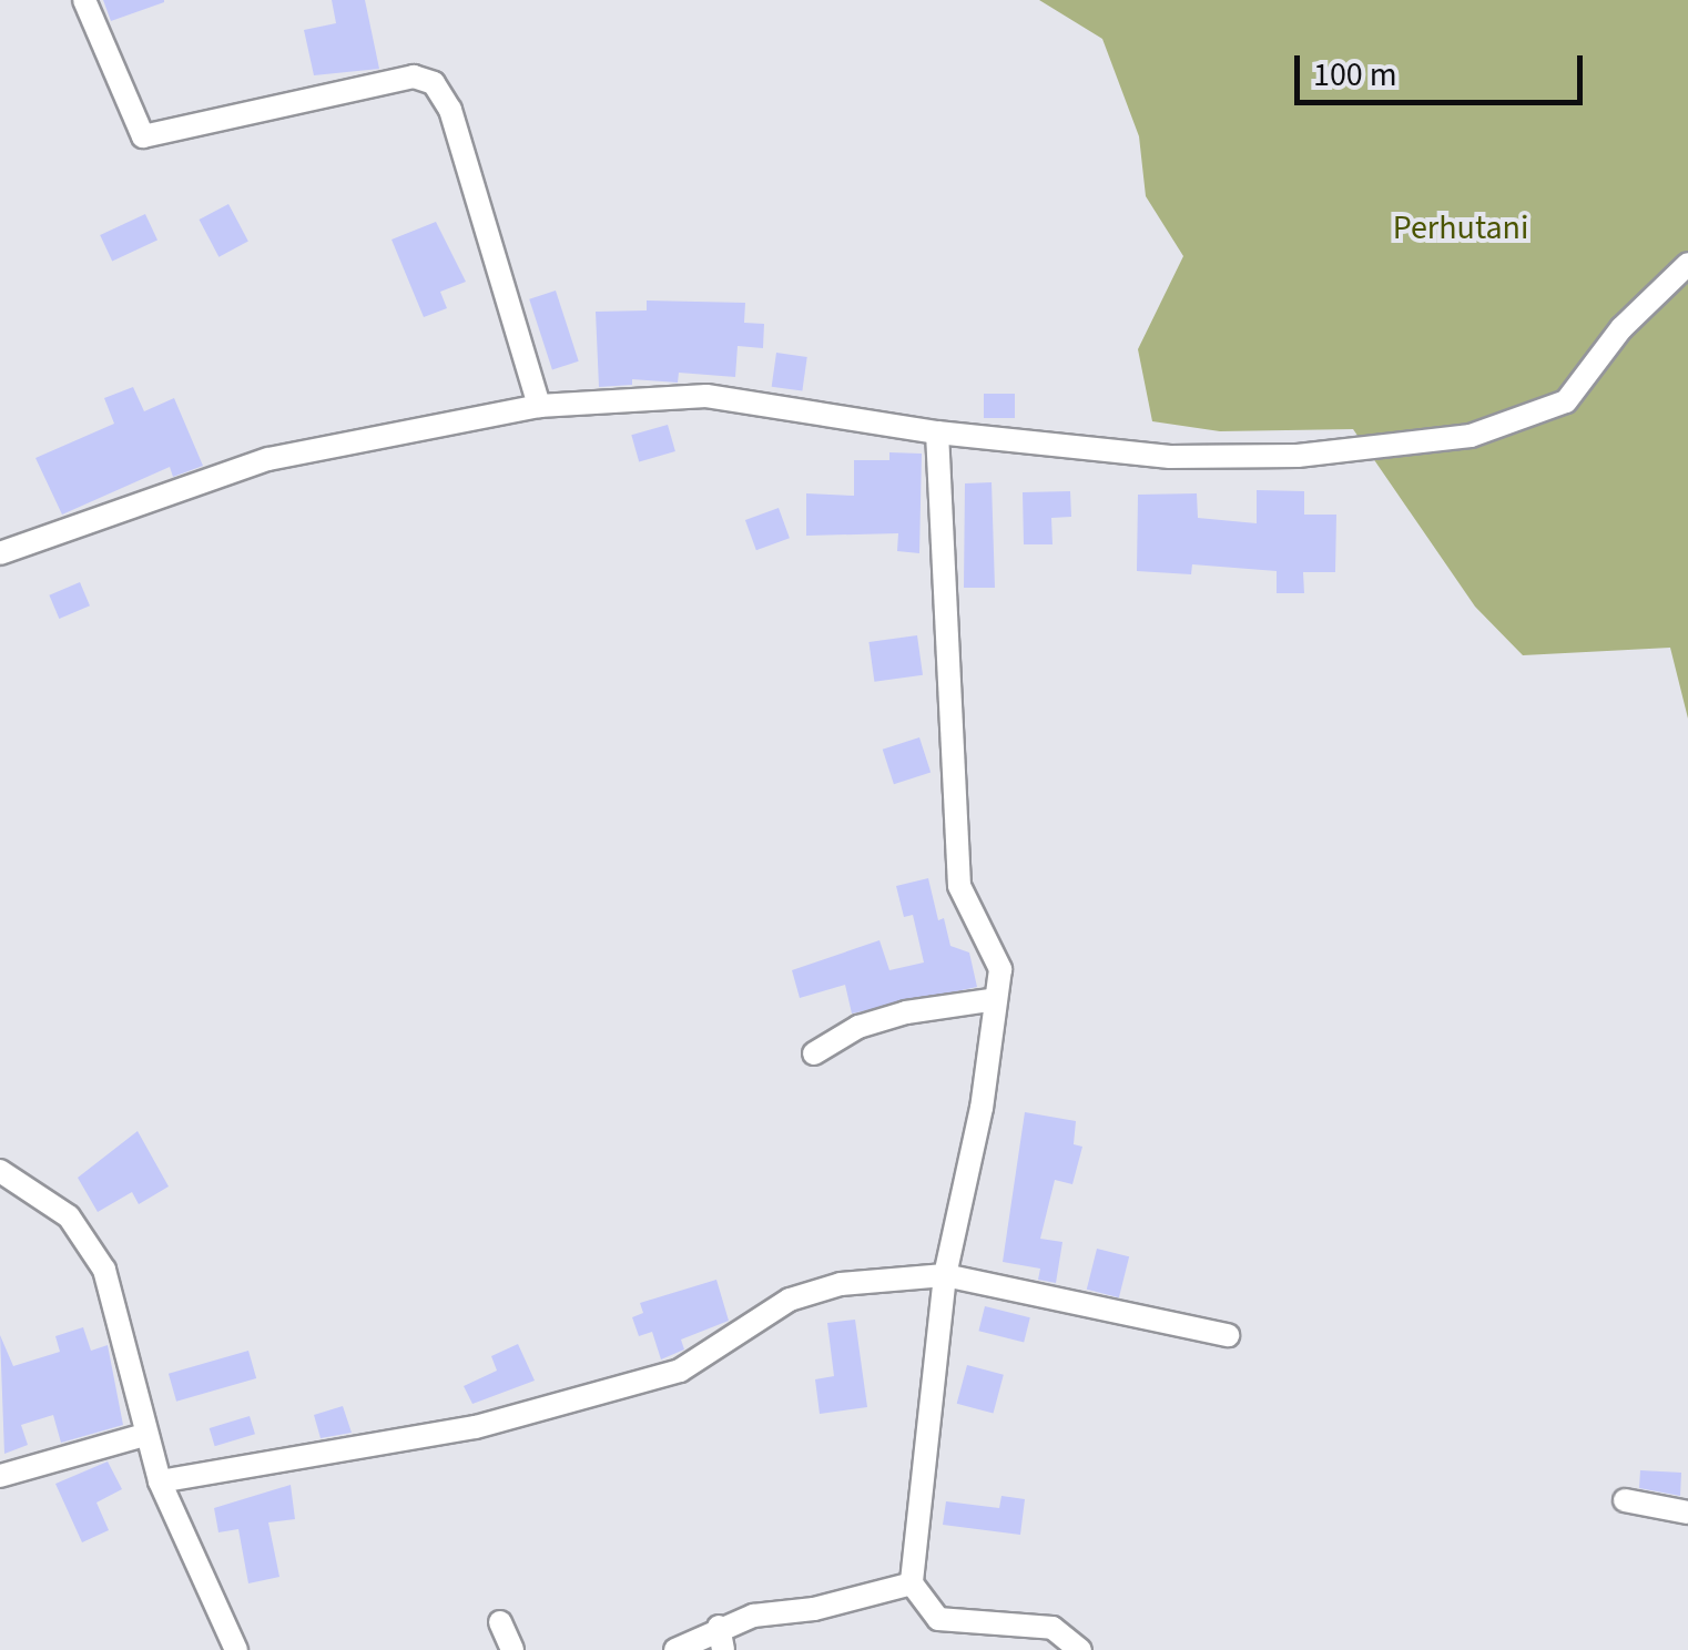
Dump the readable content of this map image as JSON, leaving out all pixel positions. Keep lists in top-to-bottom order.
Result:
{
  "parks": ["Perhutani"],
  "scale_bar": "100 m"
}
